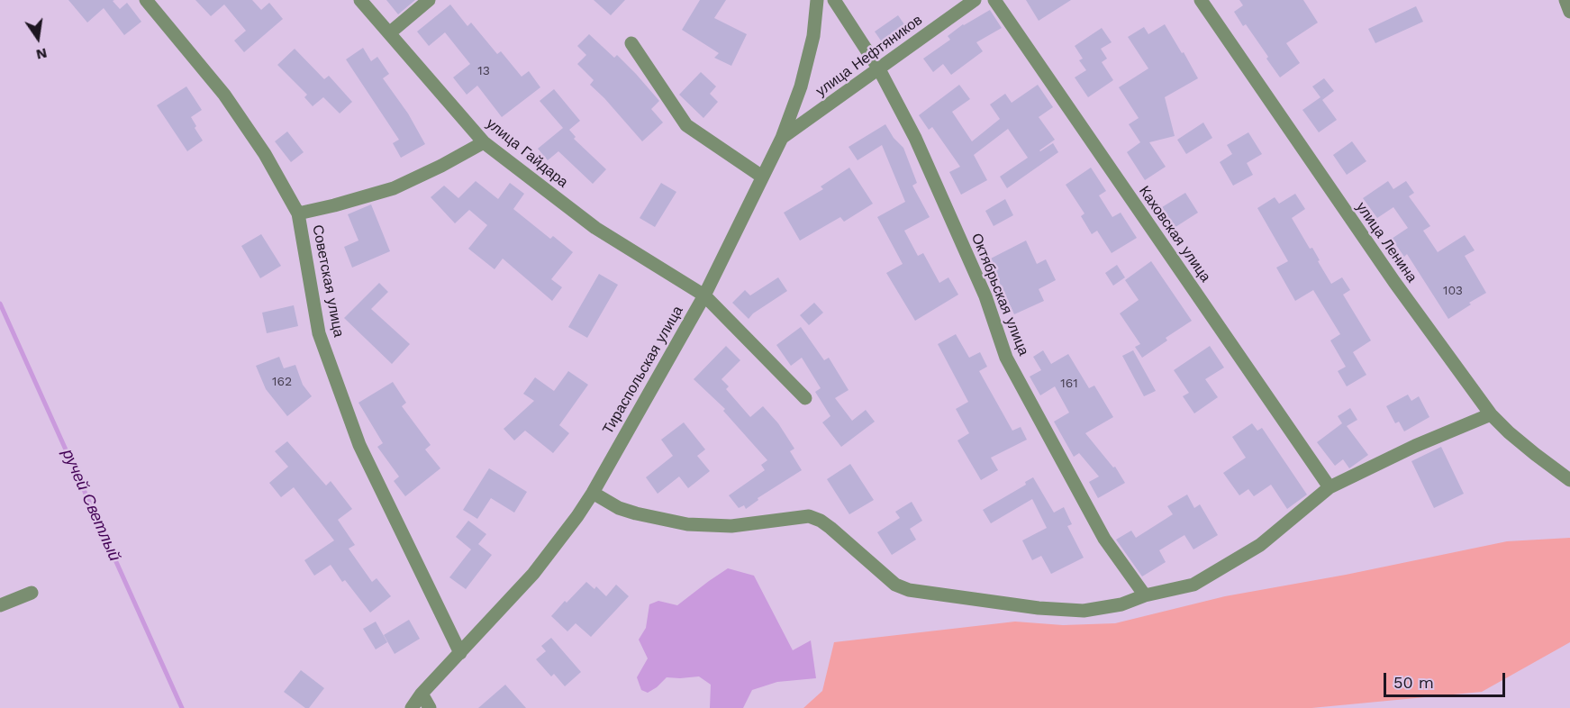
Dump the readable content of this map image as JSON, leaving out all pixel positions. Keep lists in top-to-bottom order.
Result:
{
  "streets": {
    "street": [
      "улица Нефтяников",
      "улица Гайдара",
      "Каховская улица",
      "улица Ленина",
      "Советская улица",
      "Октябрьская улица",
      "Тираспольская улица"
    ]
  },
  "crossings": [
    ["улица Нефтяников", "Октябрьская улица"],
    ["улица Нефтяников", "Тираспольская улица"],
    ["улица Гайдара", "Тираспольская улица"],
    ["Советская улица", "Тираспольская улица"]
  ],
  "water": ["ручей Светлый"],
  "house_numbers": [
    "13",
    "103",
    "162",
    "161"
  ],
  "scale_bar": "50 m",
  "north": "bottom"
}
